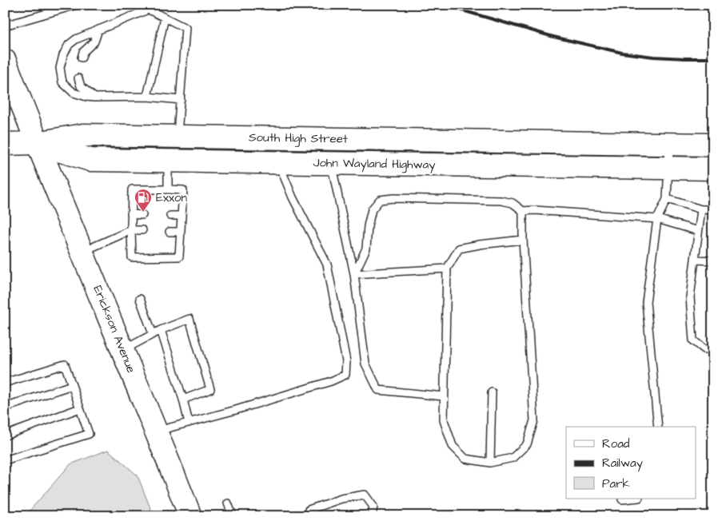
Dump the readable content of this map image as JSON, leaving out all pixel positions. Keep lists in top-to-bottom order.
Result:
{
  "streets": {
    "main road": ["South High Street", "John Wayland Highway", "Erickson Avenue"]
  },
  "crossings": [
    ["South High Street", "John Wayland Highway"],
    ["South High Street", "Erickson Avenue"],
    ["John Wayland Highway", "Erickson Avenue"]
  ],
  "places": {
    "fuel station": ["Exxon"]
  },
  "legend": ["Road", "Railway", "Park"]
}
